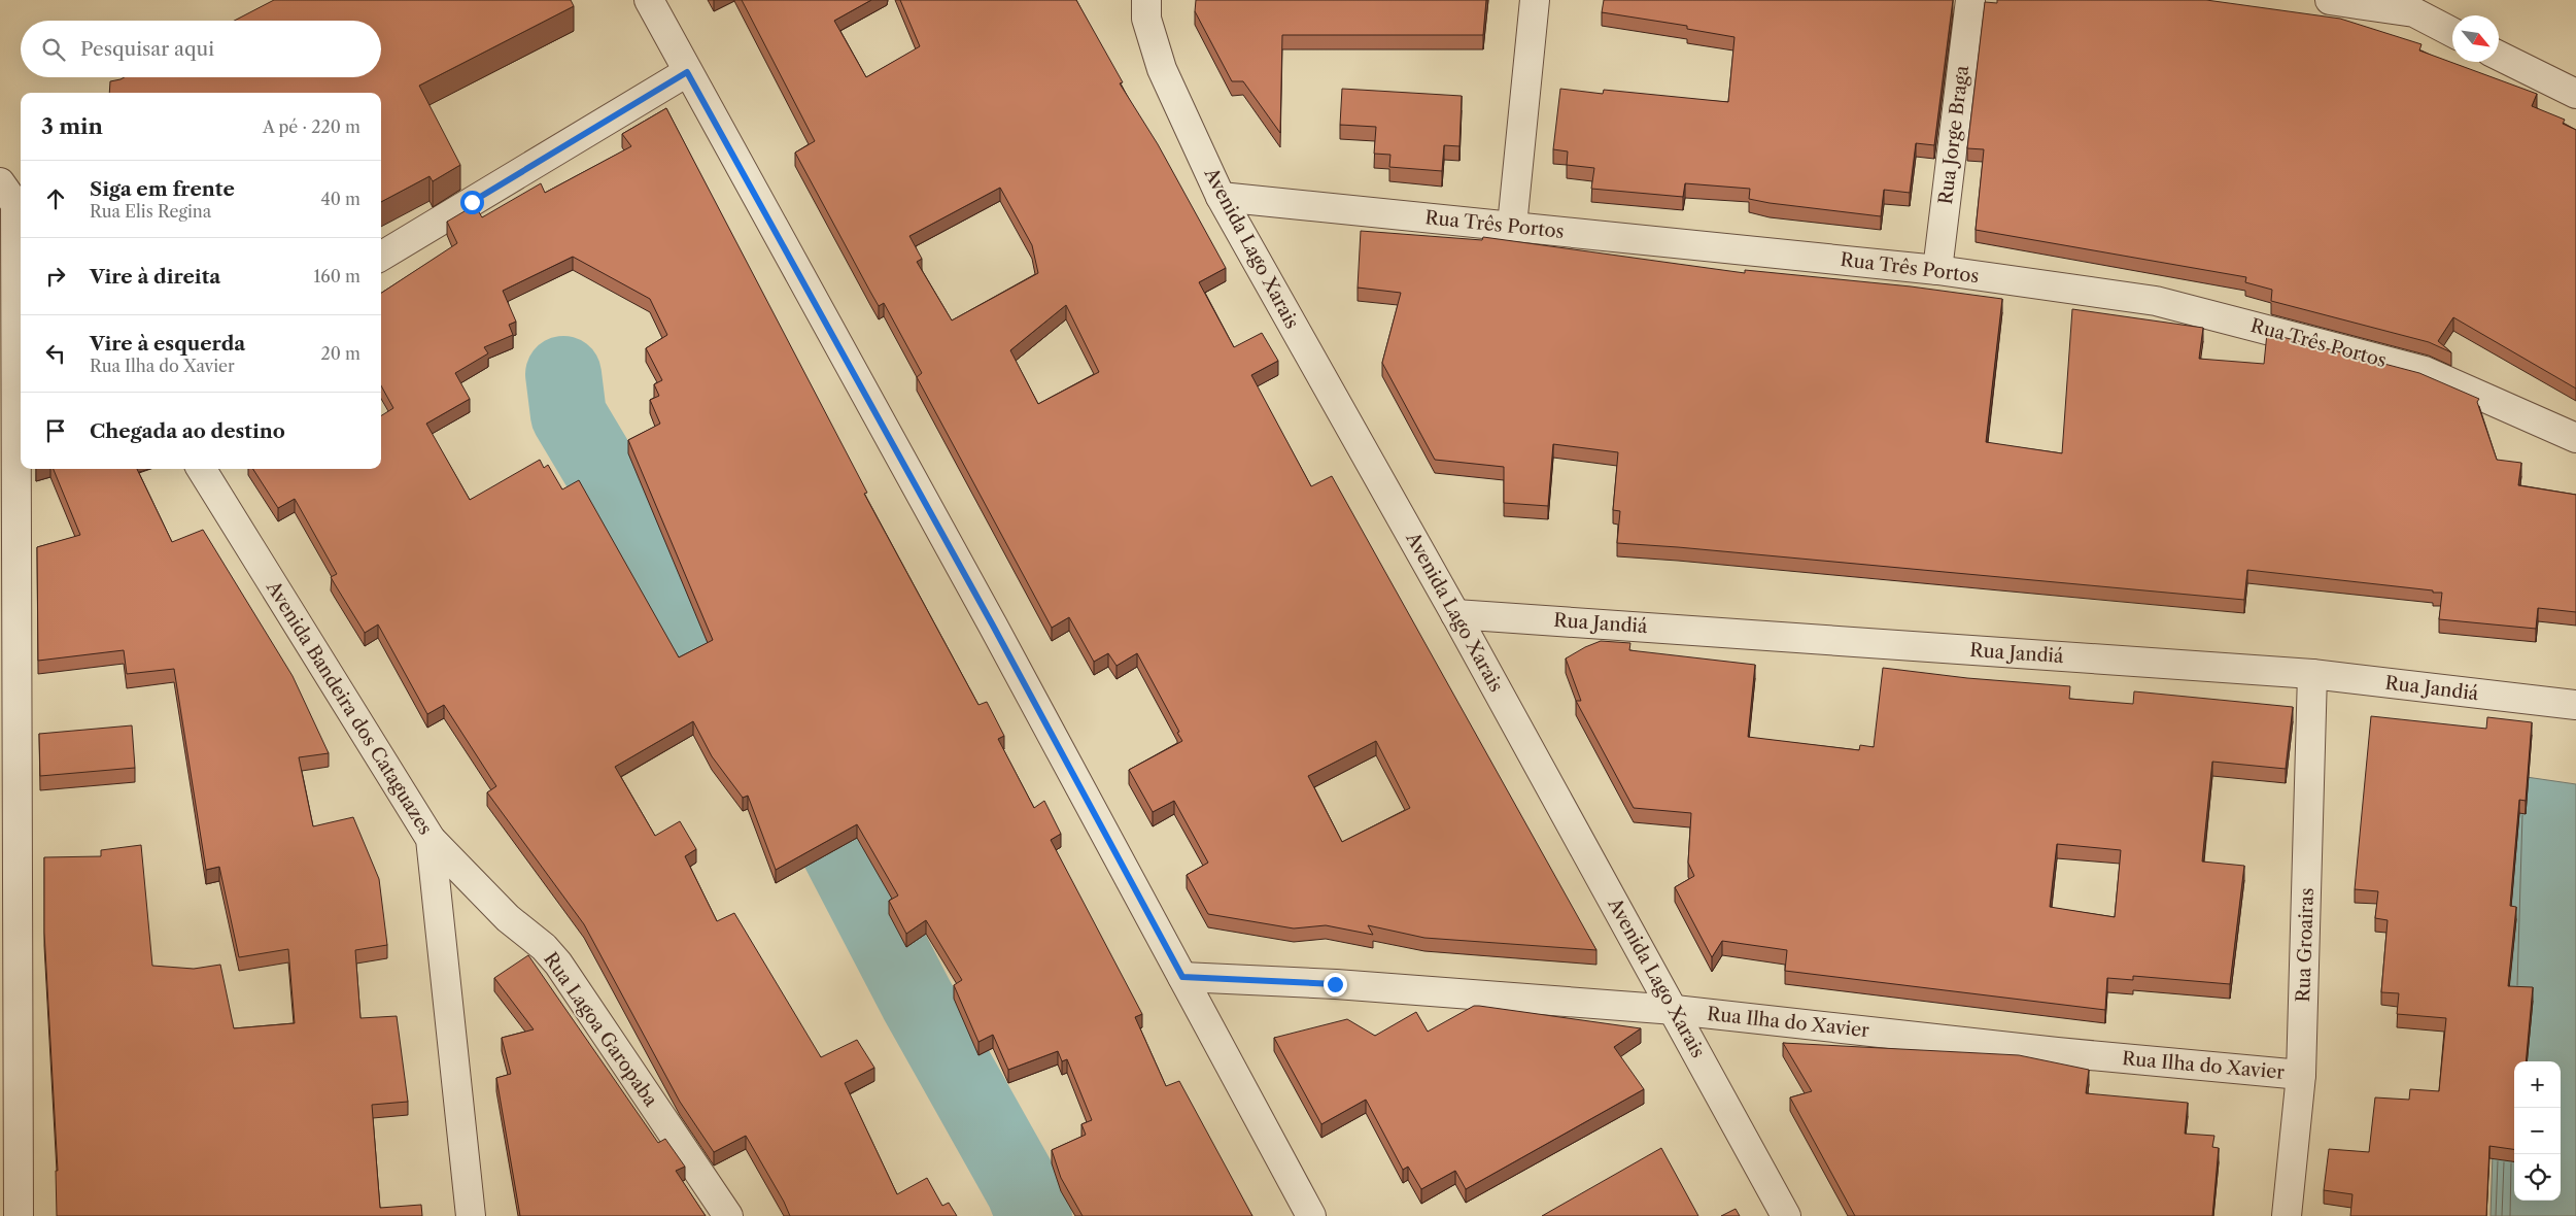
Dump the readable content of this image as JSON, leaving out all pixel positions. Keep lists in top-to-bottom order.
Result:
{
  "streets": {
    "street": [
      "Rua Jorge Braga",
      "Rua Três Portos",
      "Avenida Lago Xarais",
      "Rua Jandiá",
      "Avenida Bandeira dos Cataguazes",
      "Rua Groairas",
      "Rua Ilha do Xavier",
      "Rua Lagoa Garopaba"
    ]
  },
  "crossings": [
    ["Rua Jorge Braga", "Rua Três Portos"],
    ["Rua Três Portos", "Avenida Lago Xarais"],
    ["Avenida Lago Xarais", "Rua Jandiá"],
    ["Avenida Lago Xarais", "Rua Ilha do Xavier"],
    ["Rua Jandiá", "Rua Groairas"],
    ["Avenida Bandeira dos Cataguazes", "Rua Lagoa Garopaba"],
    ["Rua Groairas", "Rua Ilha do Xavier"]
  ],
  "north": "bottom right",
  "page": {
    "search": "Pesquisar aqui",
    "heading": ["3 min", "A pé · 220 m"],
    "list": [
      ["Siga em frente", "Rua Elis Regina", "40 m"],
      ["Vire à direita", "160 m"],
      ["Vire à esquerda", "Rua Ilha do Xavier", "20 m"],
      "Chegada ao destino"
    ],
    "map_buttons": ["+", "−"]
  }
}
